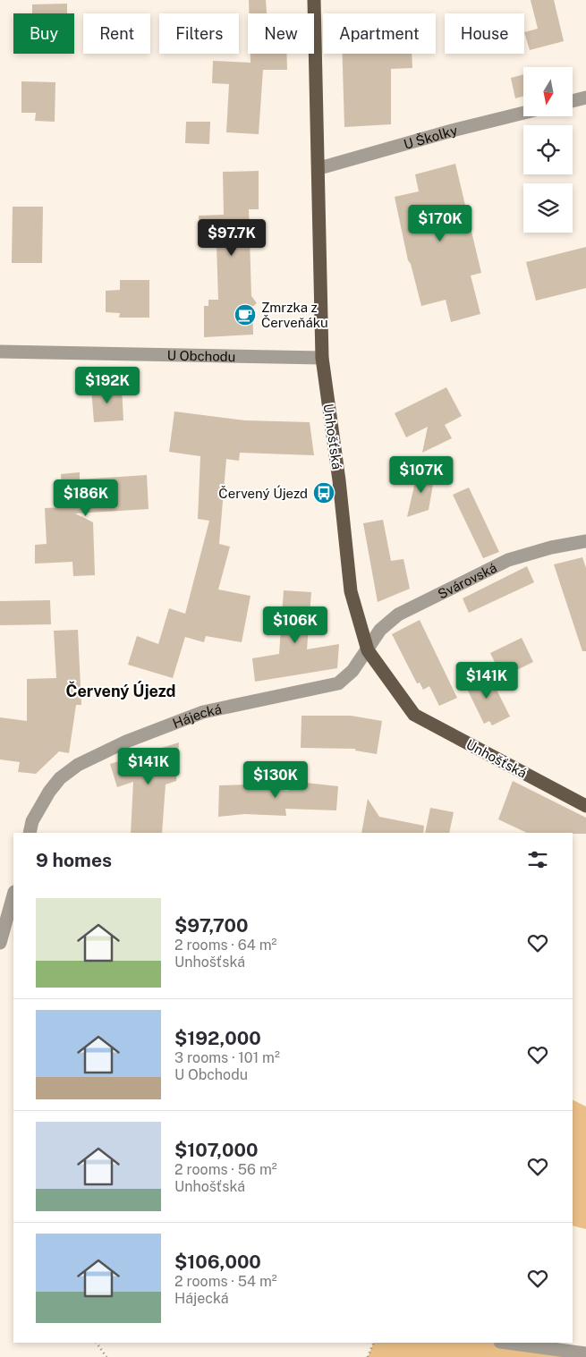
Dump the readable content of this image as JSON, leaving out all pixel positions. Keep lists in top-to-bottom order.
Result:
{
  "streets": {
    "main road": ["Unhošťská"],
    "street": [
      "U Školky",
      "U Obchodu",
      "Svárovská",
      "Hájecká"
    ]
  },
  "crossings": [
    ["U Školky", "Unhošťská"],
    ["U Obchodu", "Unhošťská"],
    ["Unhošťská", "Svárovská"],
    ["Unhošťská", "Hájecká"],
    ["Svárovská", "Hájecká"]
  ],
  "districts": ["Červený Újezd"],
  "places": {
    "cafe": ["Zmrzka z Červeňáku"],
    "bus stop": ["Červený Újezd"]
  },
  "north": "bottom",
  "page": {
    "chip": [
      "Buy",
      "Rent",
      "Filters",
      "New",
      "Apartment",
      "House"
    ],
    "price": [
      "$170K",
      "$97.7K",
      "$192K",
      "$107K",
      "$186K",
      "$106K",
      "$141K",
      "$141K",
      "$130K"
    ],
    "heading": "9 homes",
    "list": [
      {
        "name": "$97,700",
        "note": "2 rooms · 64 m² · Unhošťská"
      },
      {
        "name": "$192,000",
        "note": "3 rooms · 101 m² · U Obchodu"
      },
      {
        "name": "$107,000",
        "note": "2 rooms · 56 m² · Unhošťská"
      },
      {
        "name": "$106,000",
        "note": "2 rooms · 54 m² · Hájecká"
      }
    ]
  }
}
